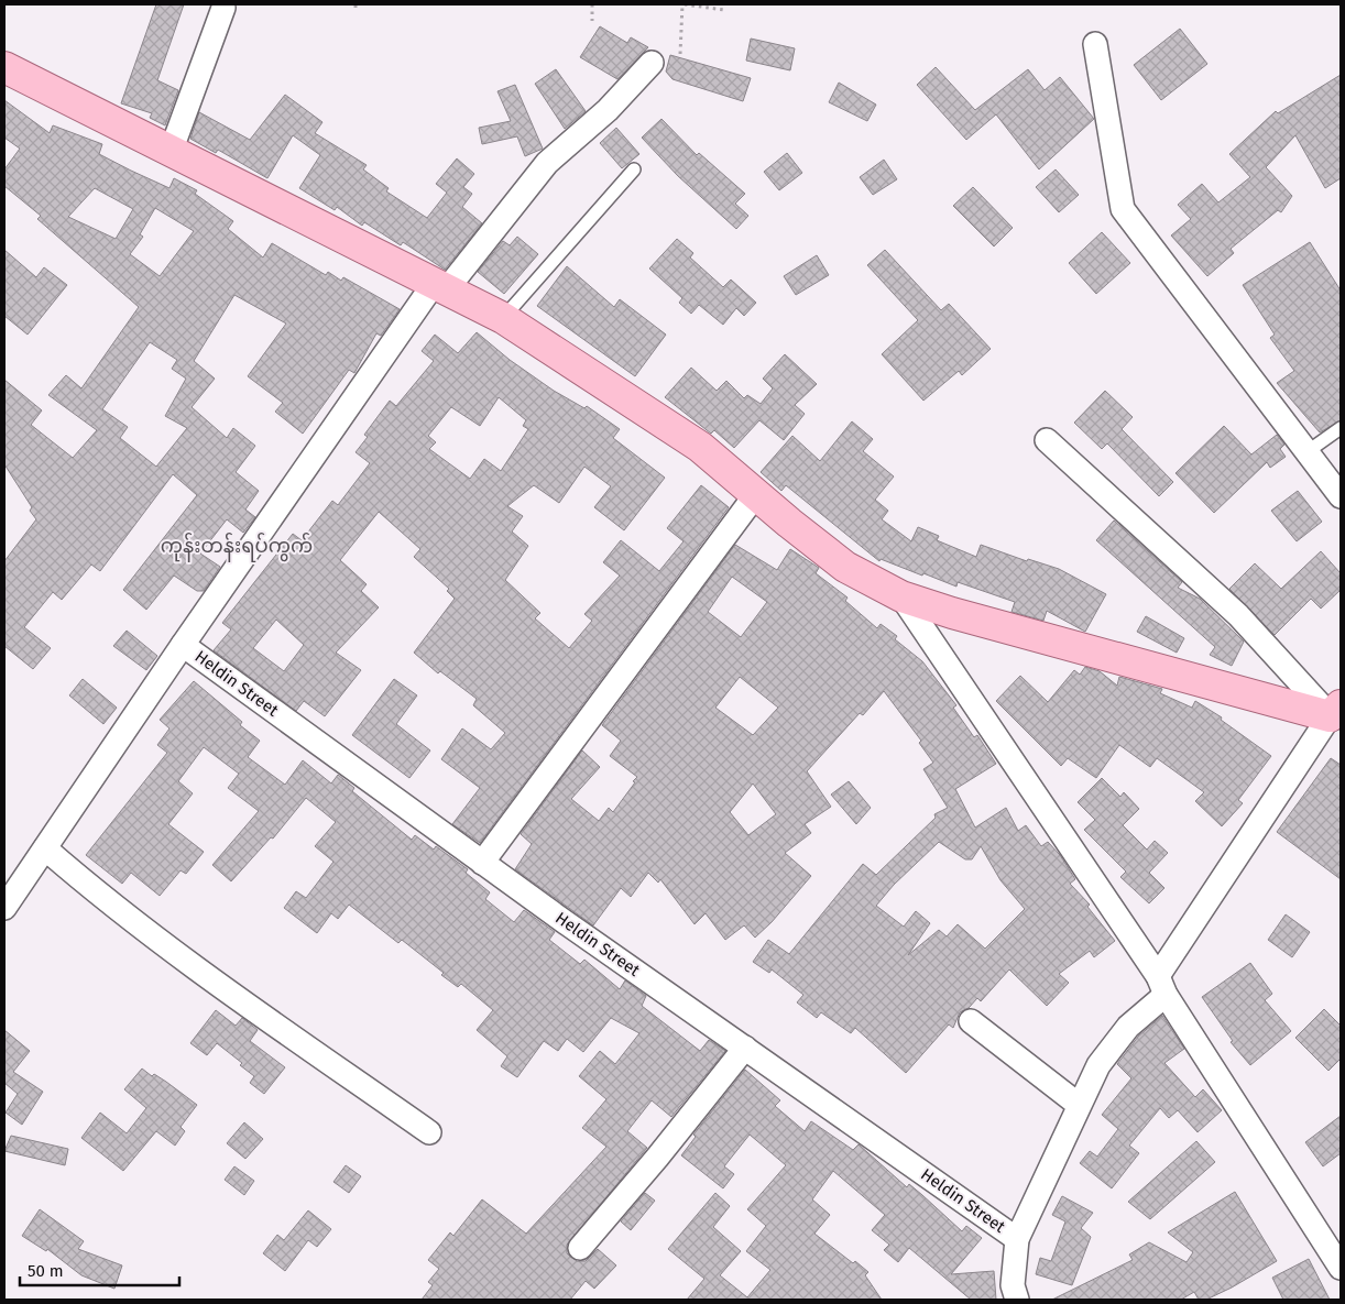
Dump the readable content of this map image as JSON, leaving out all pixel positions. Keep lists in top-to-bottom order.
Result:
{
  "streets": {
    "street": ["Heldin Street"]
  },
  "districts": ["ကုန်းတန်းရပ်ကွက်"],
  "scale_bar": "50 m"
}
